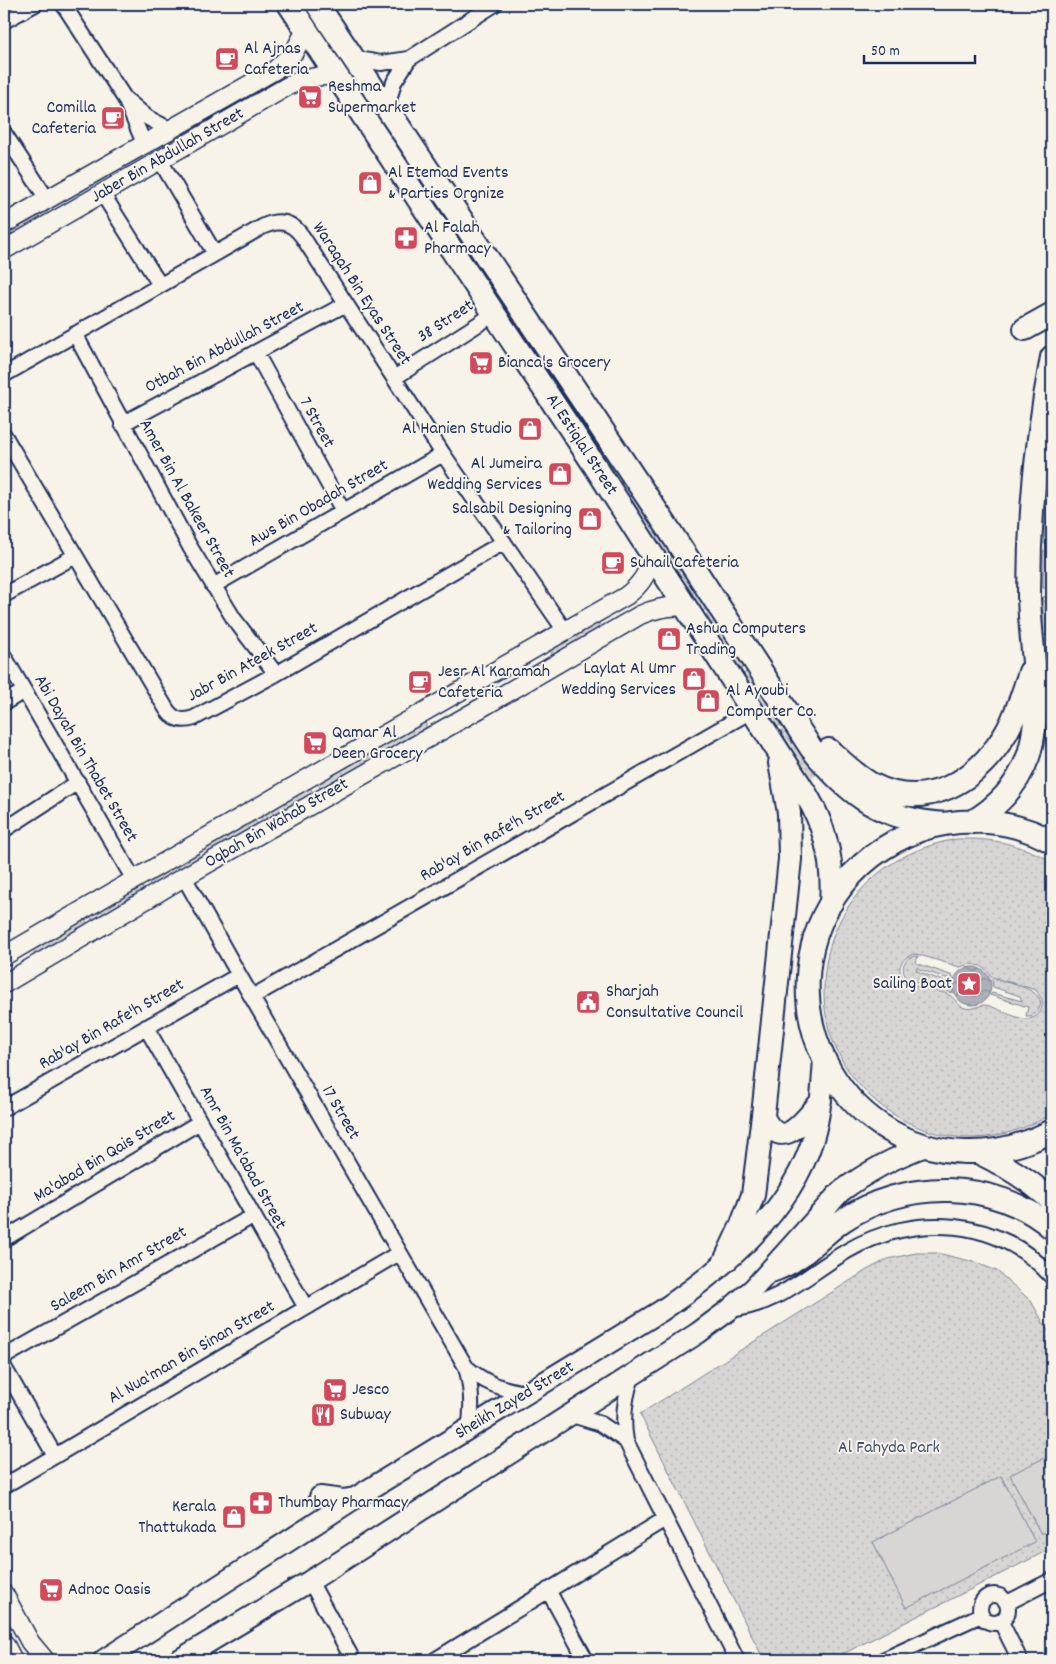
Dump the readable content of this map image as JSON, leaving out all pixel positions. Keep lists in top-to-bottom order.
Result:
{
  "streets": {
    "main road": ["Al Estiqlal Street", "Sheikh Zayed Street"],
    "street": [
      "Jaber Bin Abdullah Street",
      "Waraqah Bin Eyas Street",
      "38 Street",
      "Otbah Bin Abdullah Street",
      "7 Street",
      "Amer Bin Al Bakeer Street",
      "Aws Bin Obadah Street",
      "Jabr Bin Ateek Street",
      "Abi Dayah Bin Thabet Street",
      "Oqbah Bin Wahab Street",
      "Rab'ay Bin Rafe'h Street",
      "17 Street",
      "Ma'abad Bin Qais Street",
      "Amr Bin Ma'abad Street",
      "Saleem Bin Amr Street",
      "Al Nua'man Bin Sinan Street"
    ]
  },
  "crossings": [
    ["Jaber Bin Abdullah Street", "Al Estiqlal Street"],
    ["Waraqah Bin Eyas Street", "38 Street"],
    ["Waraqah Bin Eyas Street", "Otbah Bin Abdullah Street"],
    ["Waraqah Bin Eyas Street", "Amer Bin Al Bakeer Street"],
    ["Waraqah Bin Eyas Street", "Aws Bin Obadah Street"],
    ["Waraqah Bin Eyas Street", "Jabr Bin Ateek Street"],
    ["Waraqah Bin Eyas Street", "Oqbah Bin Wahab Street"],
    ["38 Street", "Al Estiqlal Street"],
    ["Otbah Bin Abdullah Street", "7 Street"],
    ["Otbah Bin Abdullah Street", "Amer Bin Al Bakeer Street"],
    ["7 Street", "Aws Bin Obadah Street"],
    ["Al Estiqlal Street", "Oqbah Bin Wahab Street"],
    ["Al Estiqlal Street", "Rab'ay Bin Rafe'h Street"],
    ["Amer Bin Al Bakeer Street", "Aws Bin Obadah Street"],
    ["Amer Bin Al Bakeer Street", "Jabr Bin Ateek Street"],
    ["Abi Dayah Bin Thabet Street", "Oqbah Bin Wahab Street"],
    ["Oqbah Bin Wahab Street", "17 Street"],
    ["Rab'ay Bin Rafe'h Street", "17 Street"],
    ["Rab'ay Bin Rafe'h Street", "Amr Bin Ma'abad Street"],
    ["17 Street", "Al Nua'man Bin Sinan Street"],
    ["17 Street", "Sheikh Zayed Street"],
    ["Ma'abad Bin Qais Street", "Amr Bin Ma'abad Street"],
    ["Amr Bin Ma'abad Street", "Saleem Bin Amr Street"],
    ["Amr Bin Ma'abad Street", "Al Nua'man Bin Sinan Street"]
  ],
  "parks": ["Al Fahyda Park"],
  "places": {
    "cafe": [
      "Al Ajnas Cafeteria",
      "Comilla Cafeteria",
      "Suhail Cafeteria",
      "Jesr Al Karamah Cafeteria"
    ],
    "supermarket": [
      "Reshma Supermarket",
      "Bianca's Grocery",
      "Qamar Al Deen Grocery",
      "Jesco",
      "Adnoc Oasis"
    ],
    "shop": [
      "Al Etemad Events & Parties Orgnize",
      "Al Hanien Studio",
      "Al Jumeira Wedding Services",
      "Salsabil Designing & Tailoring",
      "Ashua Computers Trading",
      "Laylat Al Umr Wedding Services",
      "Al Ayoubi Computer Co.",
      "Kerala Thattukada"
    ],
    "pharmacy": ["Al Falah Pharmacy", "Thumbay Pharmacy"],
    "place": ["Sailing Boat"],
    "public building": ["Sharjah Consultative Council"],
    "restaurant": ["Subway"]
  },
  "scale_bar": "50 m"
}
